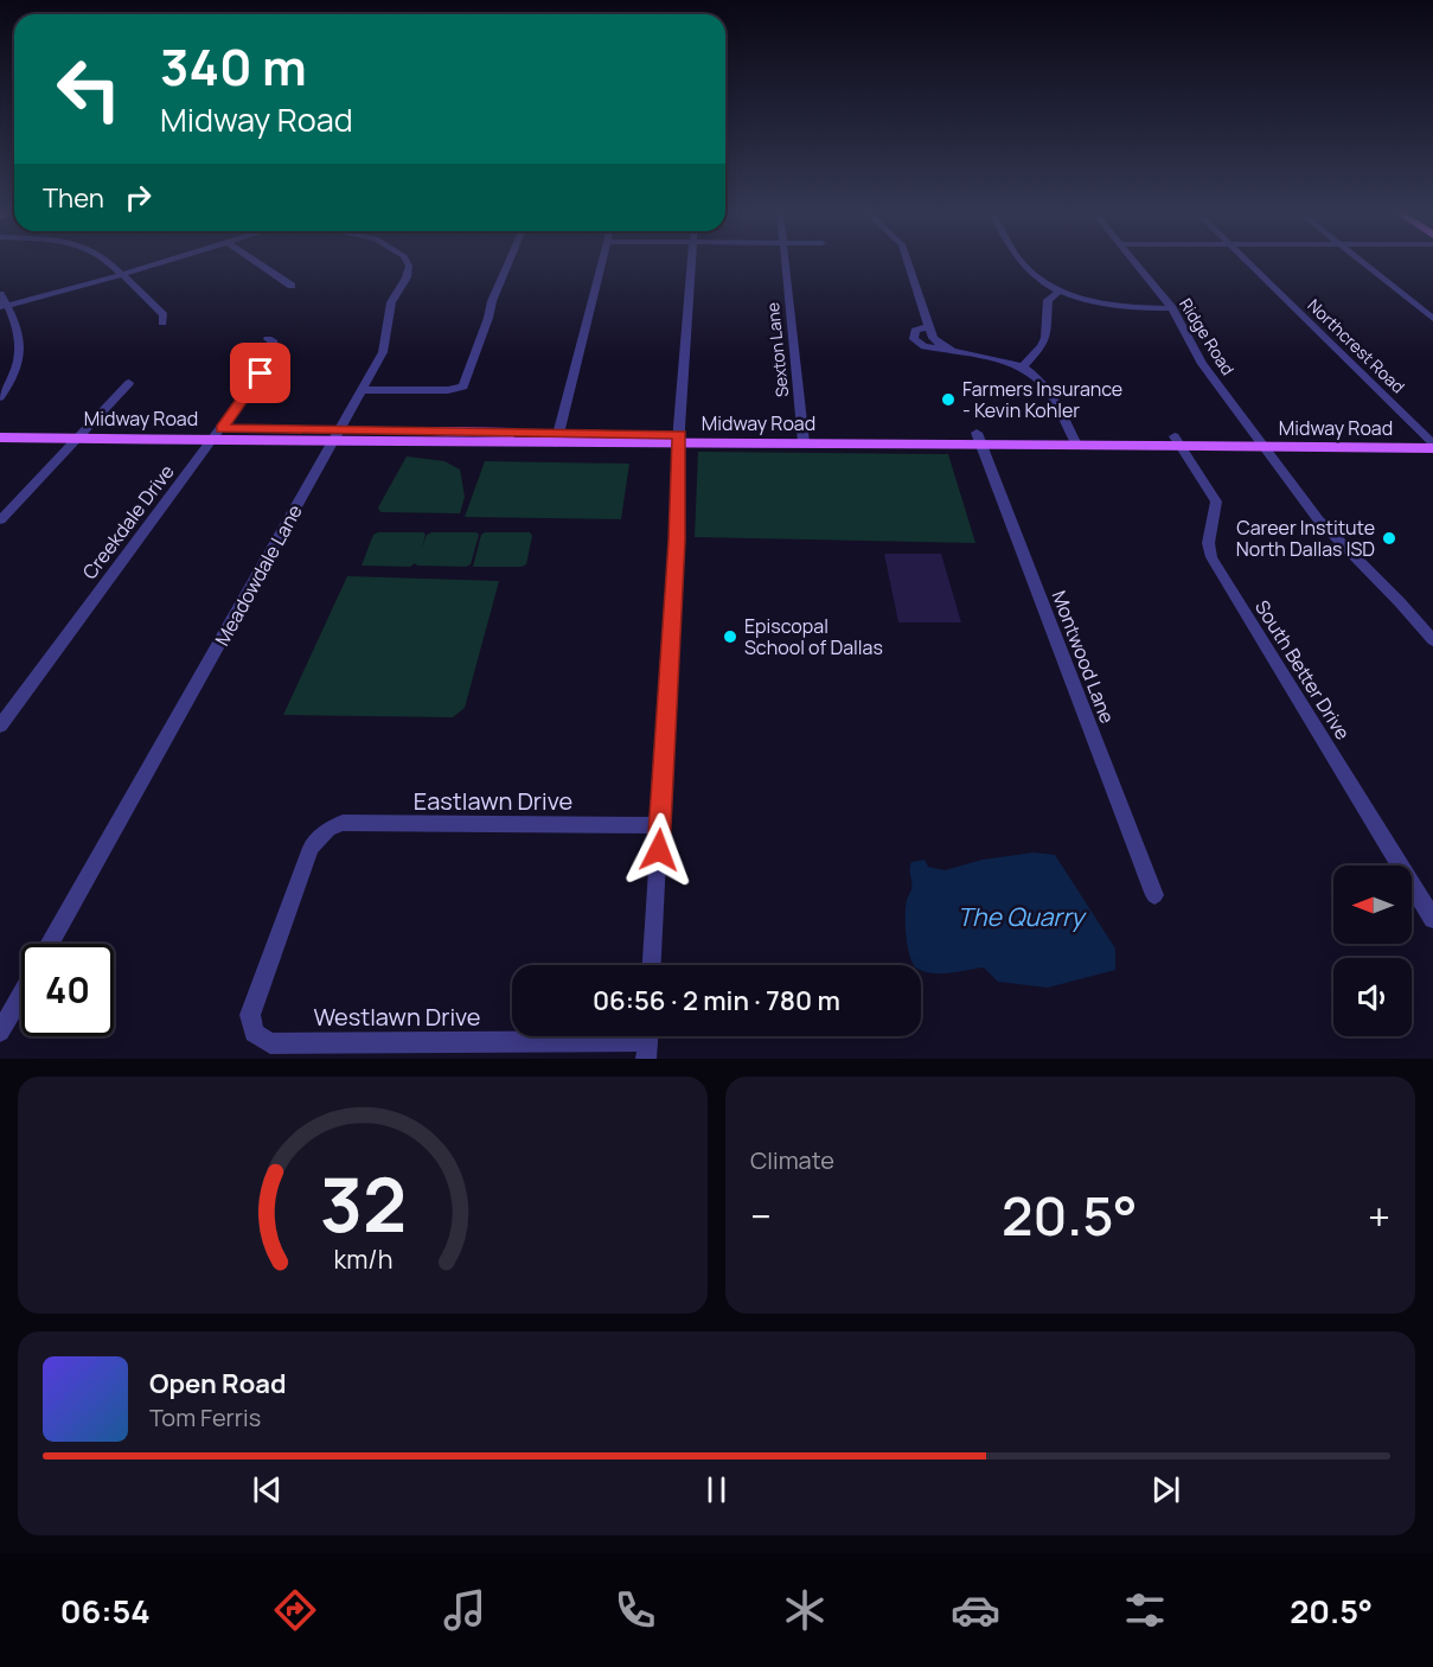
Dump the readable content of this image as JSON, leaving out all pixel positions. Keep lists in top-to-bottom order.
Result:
{
  "streets": {
    "main road": ["Midway Road"],
    "street": [
      "Ridge Road",
      "Northcrest Road",
      "Sexton Lane",
      "Creekdale Drive",
      "Meadowdale Lane",
      "Montwood Lane",
      "South Better Drive",
      "Eastlawn Drive",
      "Westlawn Drive"
    ]
  },
  "crossings": [
    ["Ridge Road", "Midway Road"],
    ["Northcrest Road", "Midway Road"],
    ["Sexton Lane", "Midway Road"],
    ["Midway Road", "Creekdale Drive"],
    ["Midway Road", "Meadowdale Lane"],
    ["Midway Road", "Montwood Lane"],
    ["Midway Road", "South Better Drive"],
    ["Eastlawn Drive", "Westlawn Drive"]
  ],
  "water": ["The Quarry"],
  "places": ["Farmers Insurance - Kevin Kohler", "Career Institute North Dallas ISD", "Episcopal School of Dallas"],
  "north": "left",
  "page": {
    "turn": ["340 m", "Midway Road"],
    "then": "Then",
    "limit": "40",
    "trip": "06:56 · 2 min · 780 m",
    "tile": "Climate",
    "heat": ["−", "20.5°", "+"],
    "song": ["Open Road", "Tom Ferris"],
    "tabs": ["06:54", "20.5°"],
    "gauge": ["32", "km/h"]
  }
}
